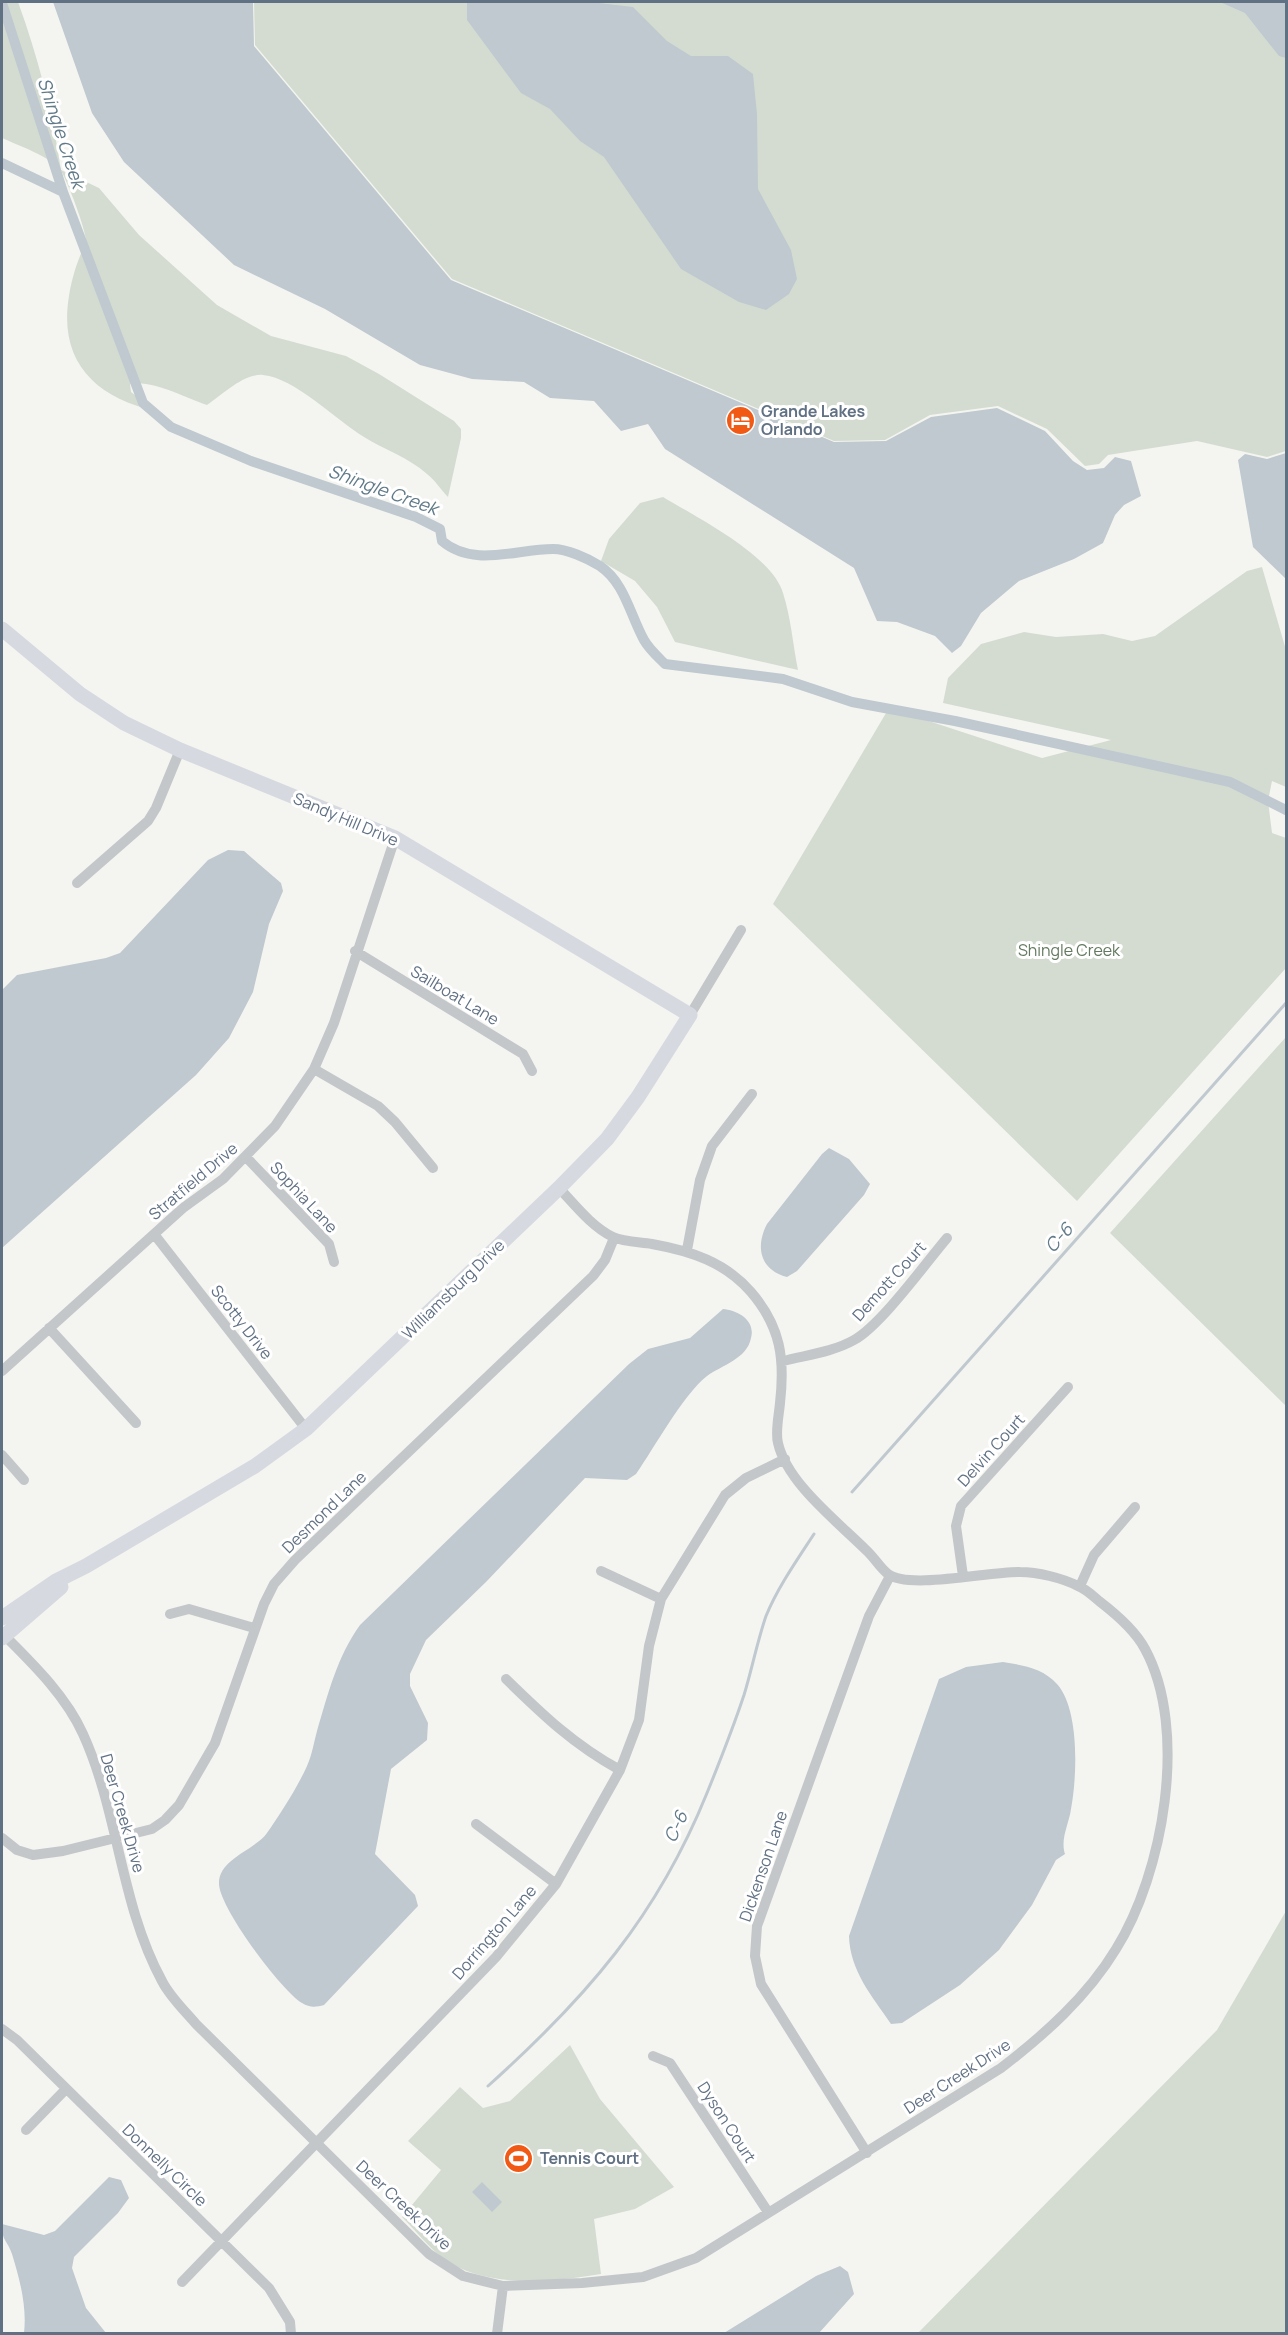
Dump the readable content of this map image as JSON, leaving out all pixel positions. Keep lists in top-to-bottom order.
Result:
{
  "streets": {
    "street": [
      "Sandy Hill Drive",
      "Sailboat Lane",
      "Stratfield Drive",
      "Sophia Lane",
      "Demott Court",
      "Williamsburg Drive",
      "Scotty Drive",
      "Delvin Court",
      "Desmond Lane",
      "Deer Creek Drive",
      "Dickenson Lane",
      "Dorrington Lane",
      "Dyson Court",
      "Donnelly Circle"
    ]
  },
  "crossings": [
    ["Sandy Hill Drive", "Stratfield Drive"],
    ["Sandy Hill Drive", "Williamsburg Drive"],
    ["Sailboat Lane", "Stratfield Drive"],
    ["Stratfield Drive", "Sophia Lane"],
    ["Stratfield Drive", "Scotty Drive"],
    ["Williamsburg Drive", "Scotty Drive"],
    ["Williamsburg Drive", "Deer Creek Drive"],
    ["Delvin Court", "Deer Creek Drive"],
    ["Desmond Lane", "Deer Creek Drive"],
    ["Deer Creek Drive", "Dickenson Lane"],
    ["Deer Creek Drive", "Dorrington Lane"],
    ["Deer Creek Drive", "Dyson Court"],
    ["Dorrington Lane", "Donnelly Circle"]
  ],
  "water": ["Shingle Creek", "C-6"],
  "parks": ["Shingle Creek"],
  "places": {
    "hotel": ["Grande Lakes Orlando"],
    "sports": ["Tennis Court"]
  }
}
